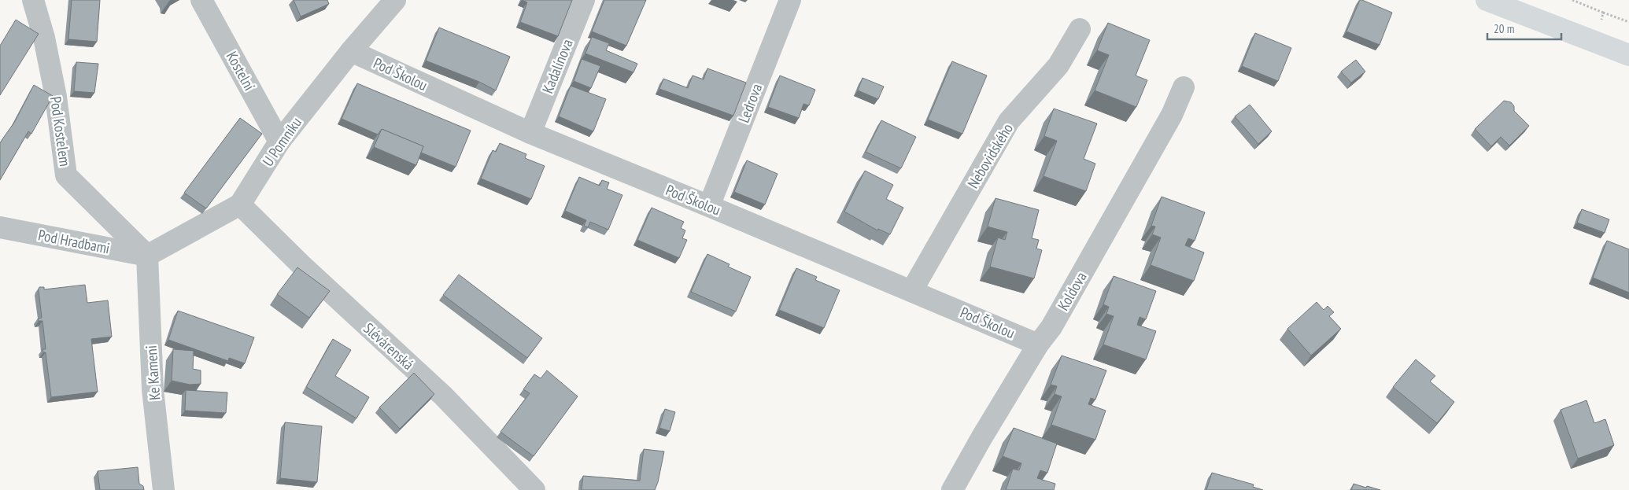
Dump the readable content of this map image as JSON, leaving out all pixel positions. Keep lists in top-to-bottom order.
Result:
{
  "streets": {
    "street": [
      "Kadalínova",
      "Kostelní",
      "Pod Školou",
      "Ledrova",
      "Pod Kostelem",
      "U Pomníku",
      "Nebovidského",
      "Pod Hradbami",
      "Koldova",
      "Slévárenská",
      "Ke Kameni"
    ]
  },
  "crossings": [
    ["Kadalínova", "Pod Školou"],
    ["Kostelní", "U Pomníku"],
    ["Pod Školou", "Ledrova"],
    ["Pod Školou", "U Pomníku"],
    ["Pod Školou", "Nebovidského"],
    ["Pod Školou", "Koldova"],
    ["Pod Kostelem", "U Pomníku"],
    ["Pod Kostelem", "Pod Hradbami"],
    ["Pod Kostelem", "Ke Kameni"],
    ["U Pomníku", "Pod Hradbami"],
    ["U Pomníku", "Slévárenská"],
    ["U Pomníku", "Ke Kameni"],
    ["Pod Hradbami", "Ke Kameni"]
  ],
  "scale_bar": "20 m"
}
